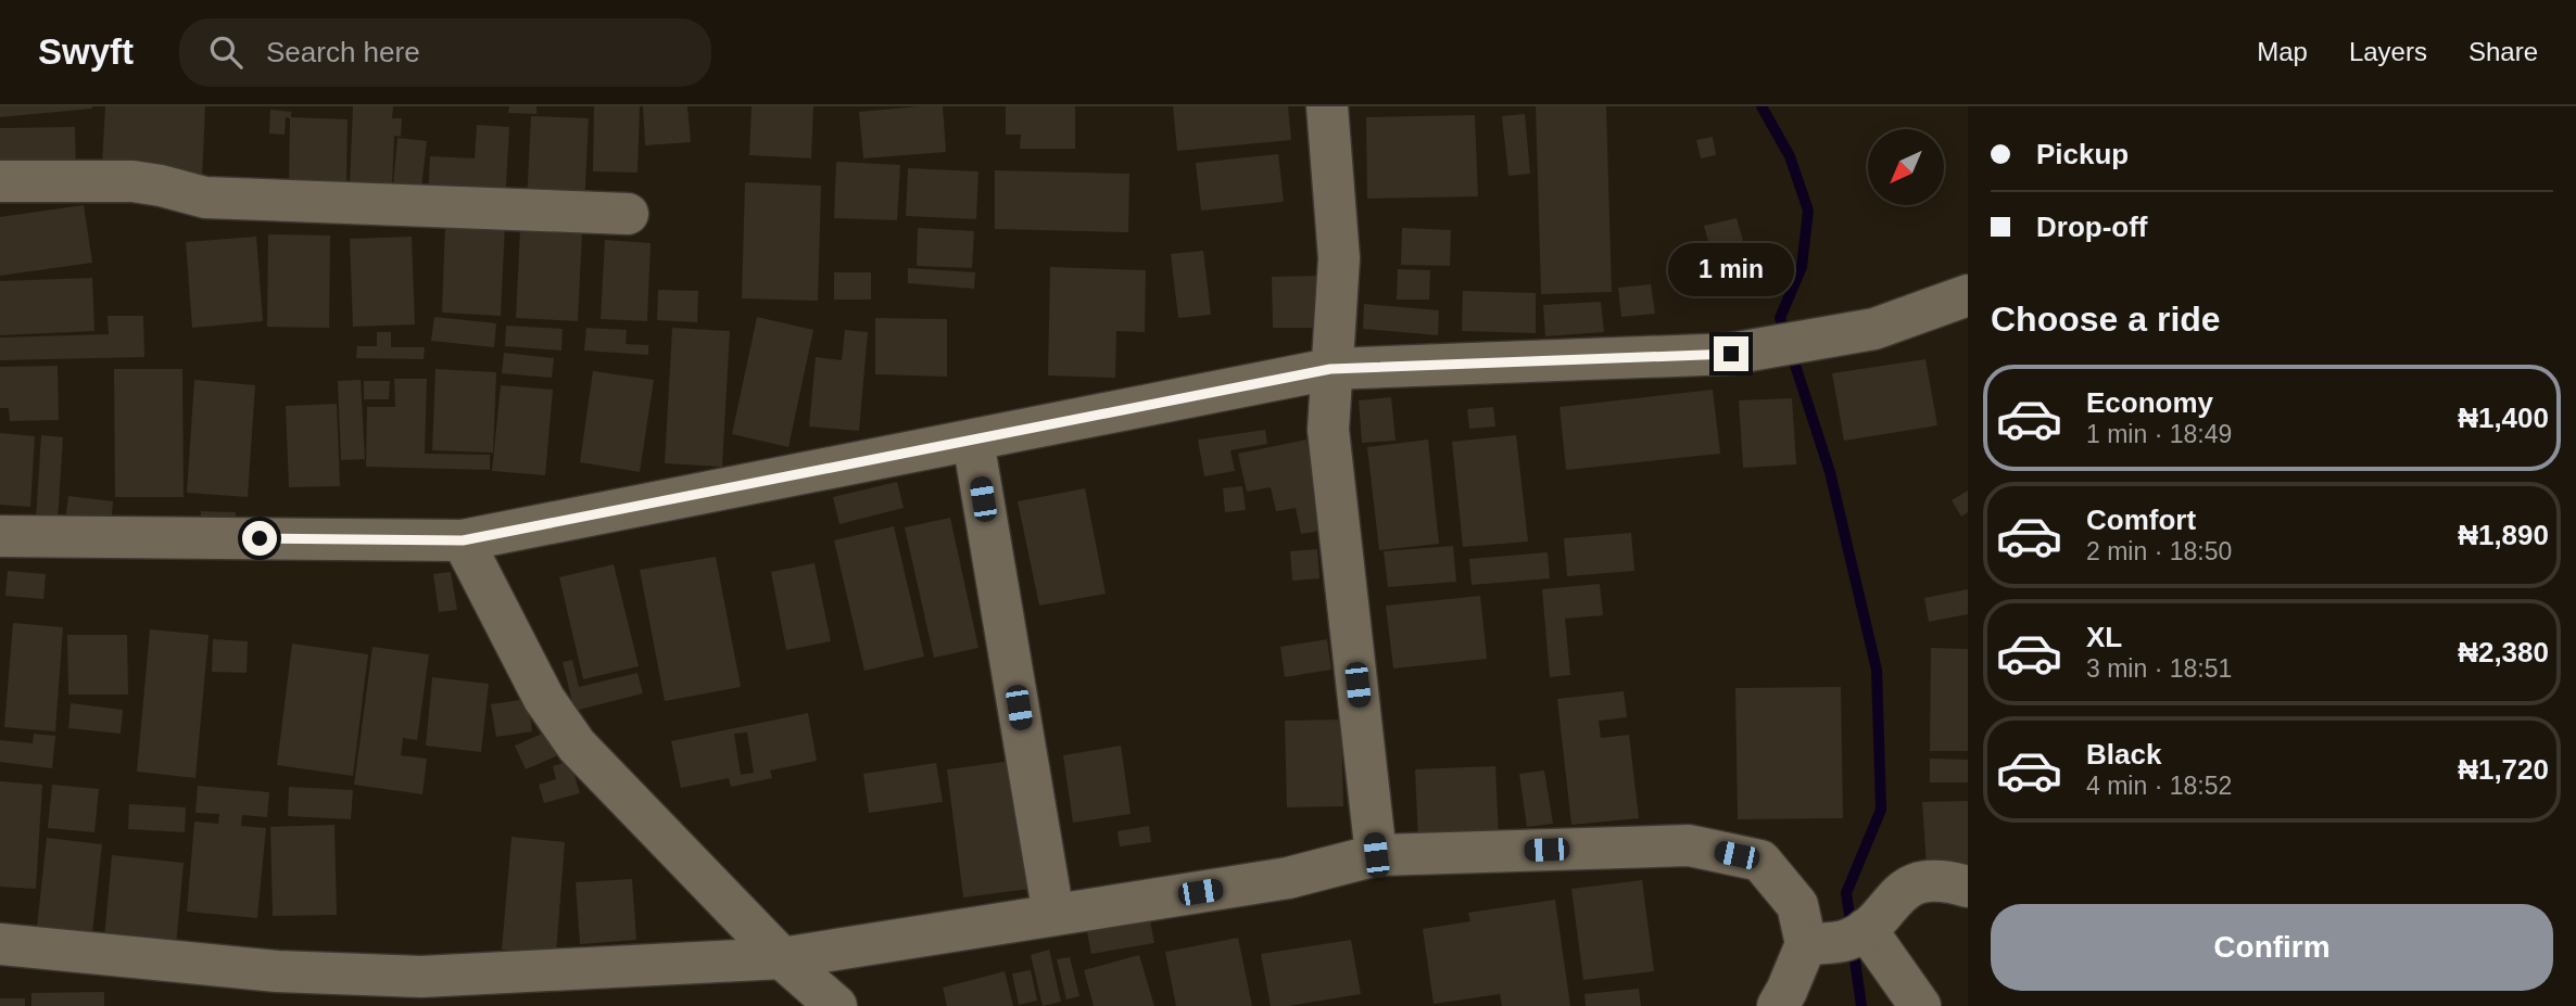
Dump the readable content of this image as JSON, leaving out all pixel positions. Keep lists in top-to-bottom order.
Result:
{
  "north": "bottom left",
  "page": {
    "header": "Swyft",
    "search": "Search here",
    "nav": ["Map", "Layers", "Share"],
    "banner": ["Pickup", "Drop-off"],
    "bubble": "1 min",
    "heading": "Choose a ride",
    "list": [
      {
        "name": "Economy",
        "note": "1 min · 18:49",
        "value": "₦1,400"
      },
      {
        "name": "Comfort",
        "note": "2 min · 18:50",
        "value": "₦1,890"
      },
      {
        "name": "XL",
        "note": "3 min · 18:51",
        "value": "₦2,380"
      },
      {
        "name": "Black",
        "note": "4 min · 18:52",
        "value": "₦1,720"
      }
    ],
    "buttons": "Confirm"
  }
}
